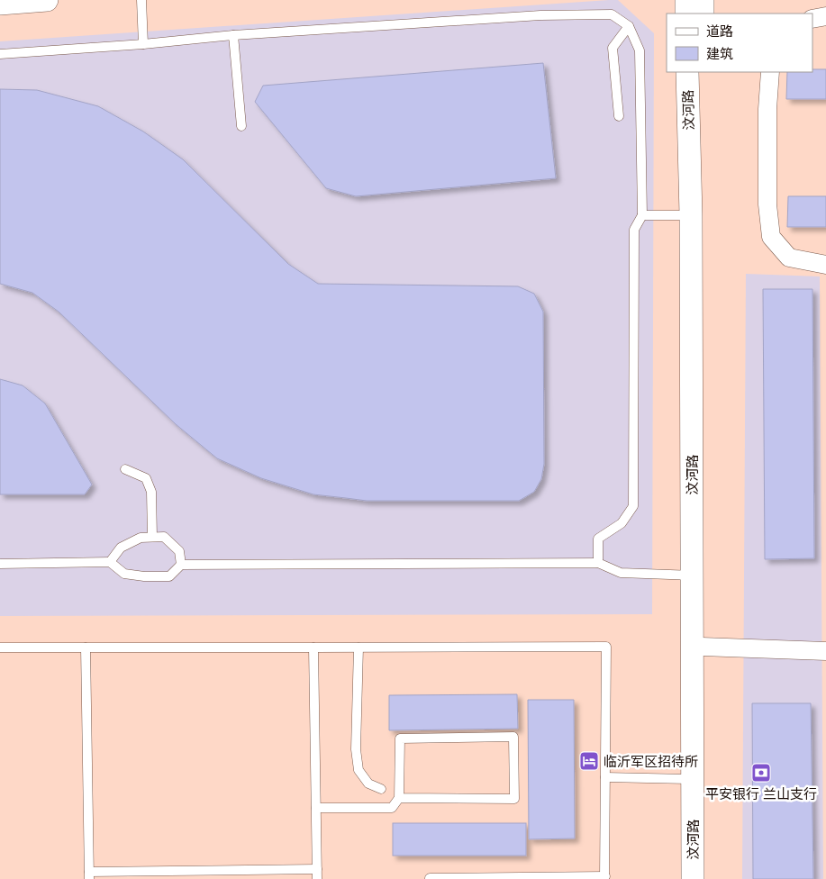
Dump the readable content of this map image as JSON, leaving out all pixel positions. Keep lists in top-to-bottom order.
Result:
{
  "streets": {
    "street": ["汶河路"]
  },
  "places": {
    "hotel": ["临沂军区招待所"],
    "bank": ["平安银行 兰山支行"]
  },
  "legend": ["道路", "建筑"]
}
